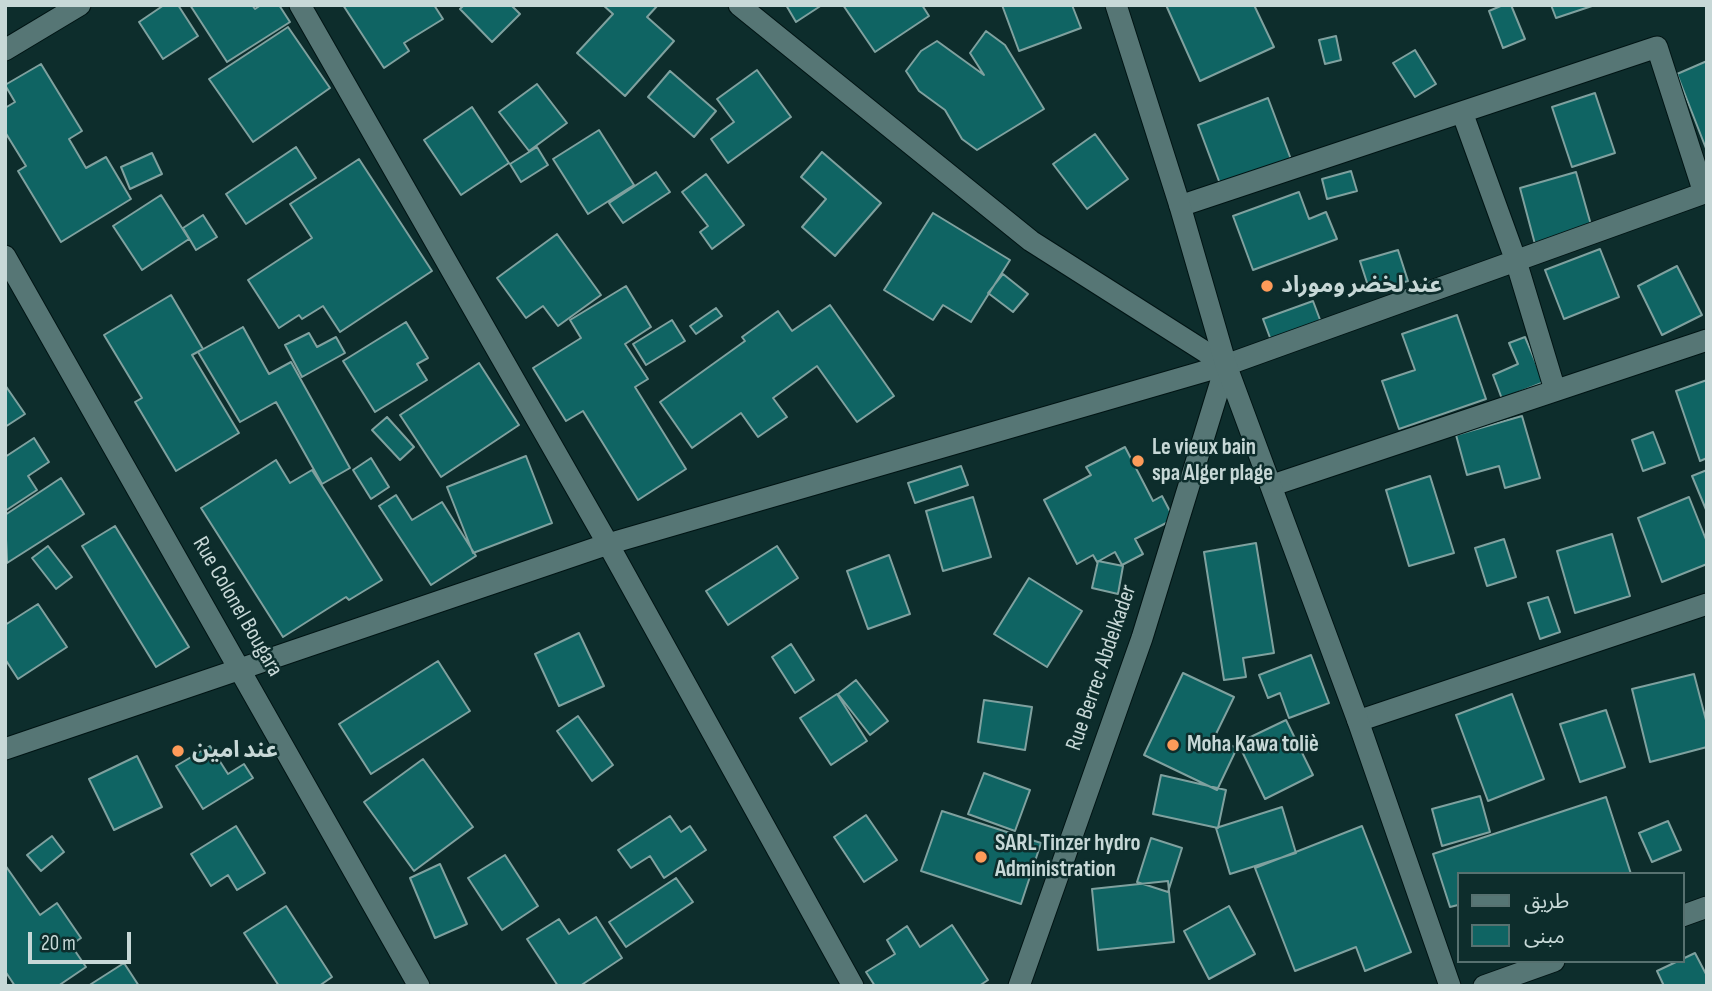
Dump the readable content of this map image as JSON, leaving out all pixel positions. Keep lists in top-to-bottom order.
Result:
{
  "streets": {
    "street": ["Rue Colonel Bougara", "Rue Berrec Abdelkader"]
  },
  "places": [
    "عند لخضر وموراد",
    "Le vieux bain spa Alger plage",
    "Moha Kawa toliè",
    "عند امين",
    "SARL Tinzer hydro Administration"
  ],
  "legend": ["طريق", "مبنى"],
  "scale_bar": "20 m"
}
